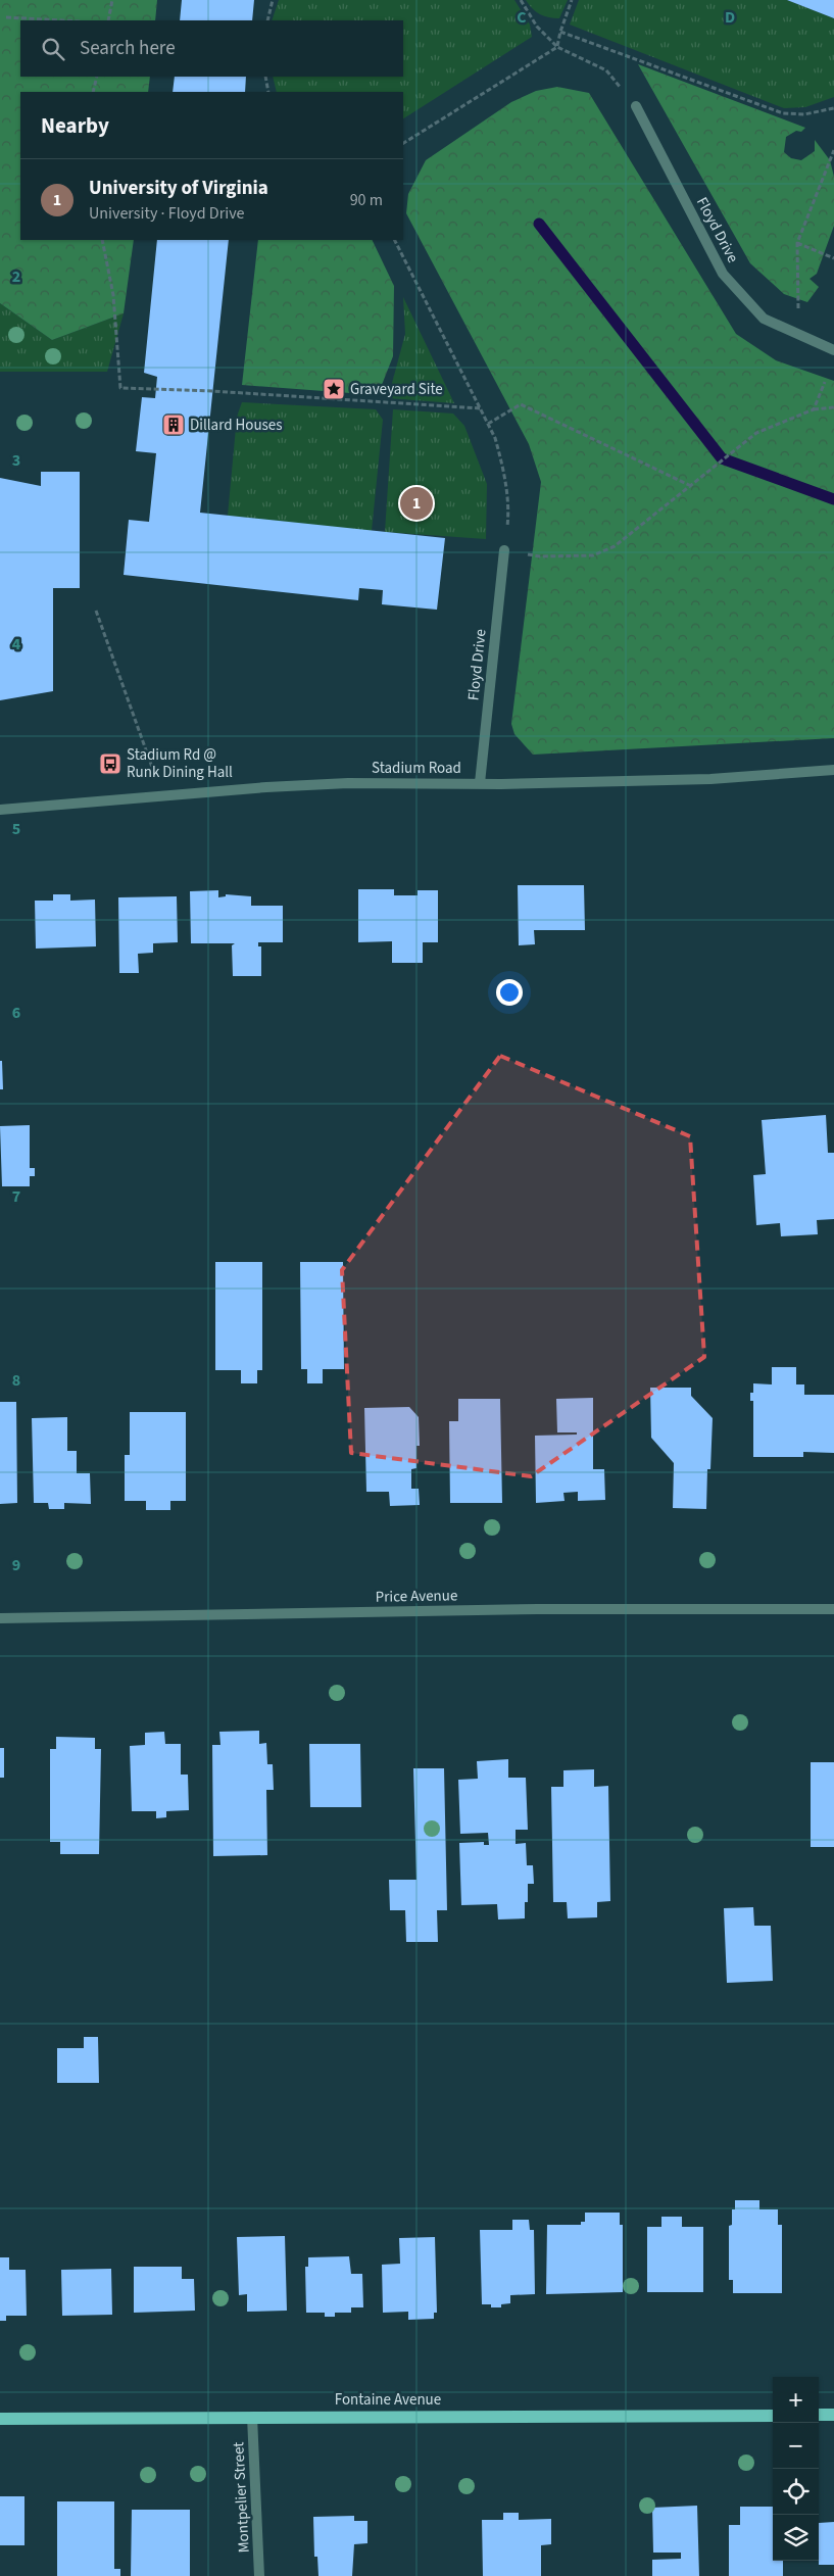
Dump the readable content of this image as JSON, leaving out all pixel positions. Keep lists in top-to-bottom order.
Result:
{
  "streets": {
    "main road": ["Fontaine Avenue"],
    "street": [
      "Floyd Drive",
      "Stadium Road",
      "Price Avenue",
      "Montpelier Street"
    ]
  },
  "crossings": [
    ["Floyd Drive", "Stadium Road"],
    ["Fontaine Avenue", "Montpelier Street"]
  ],
  "places": {
    "place": ["Graveyard Site"],
    "building": ["Dillard Houses"],
    "bus stop": ["Stadium Rd @ Runk Dining Hall"]
  },
  "page": {
    "search": "Search here",
    "heading": "Nearby",
    "list": [
      {
        "mark": "1",
        "name": "University of Virginia",
        "note": "University · Floyd Drive",
        "value": "90 m"
      }
    ],
    "pins": "1",
    "map_buttons": ["+", "−"]
  },
  "grid": {
    "columns": ["C", "D"],
    "rows": [
      "2",
      "3",
      "4",
      "5",
      "6",
      "7",
      "8",
      "9"
    ]
  }
}
